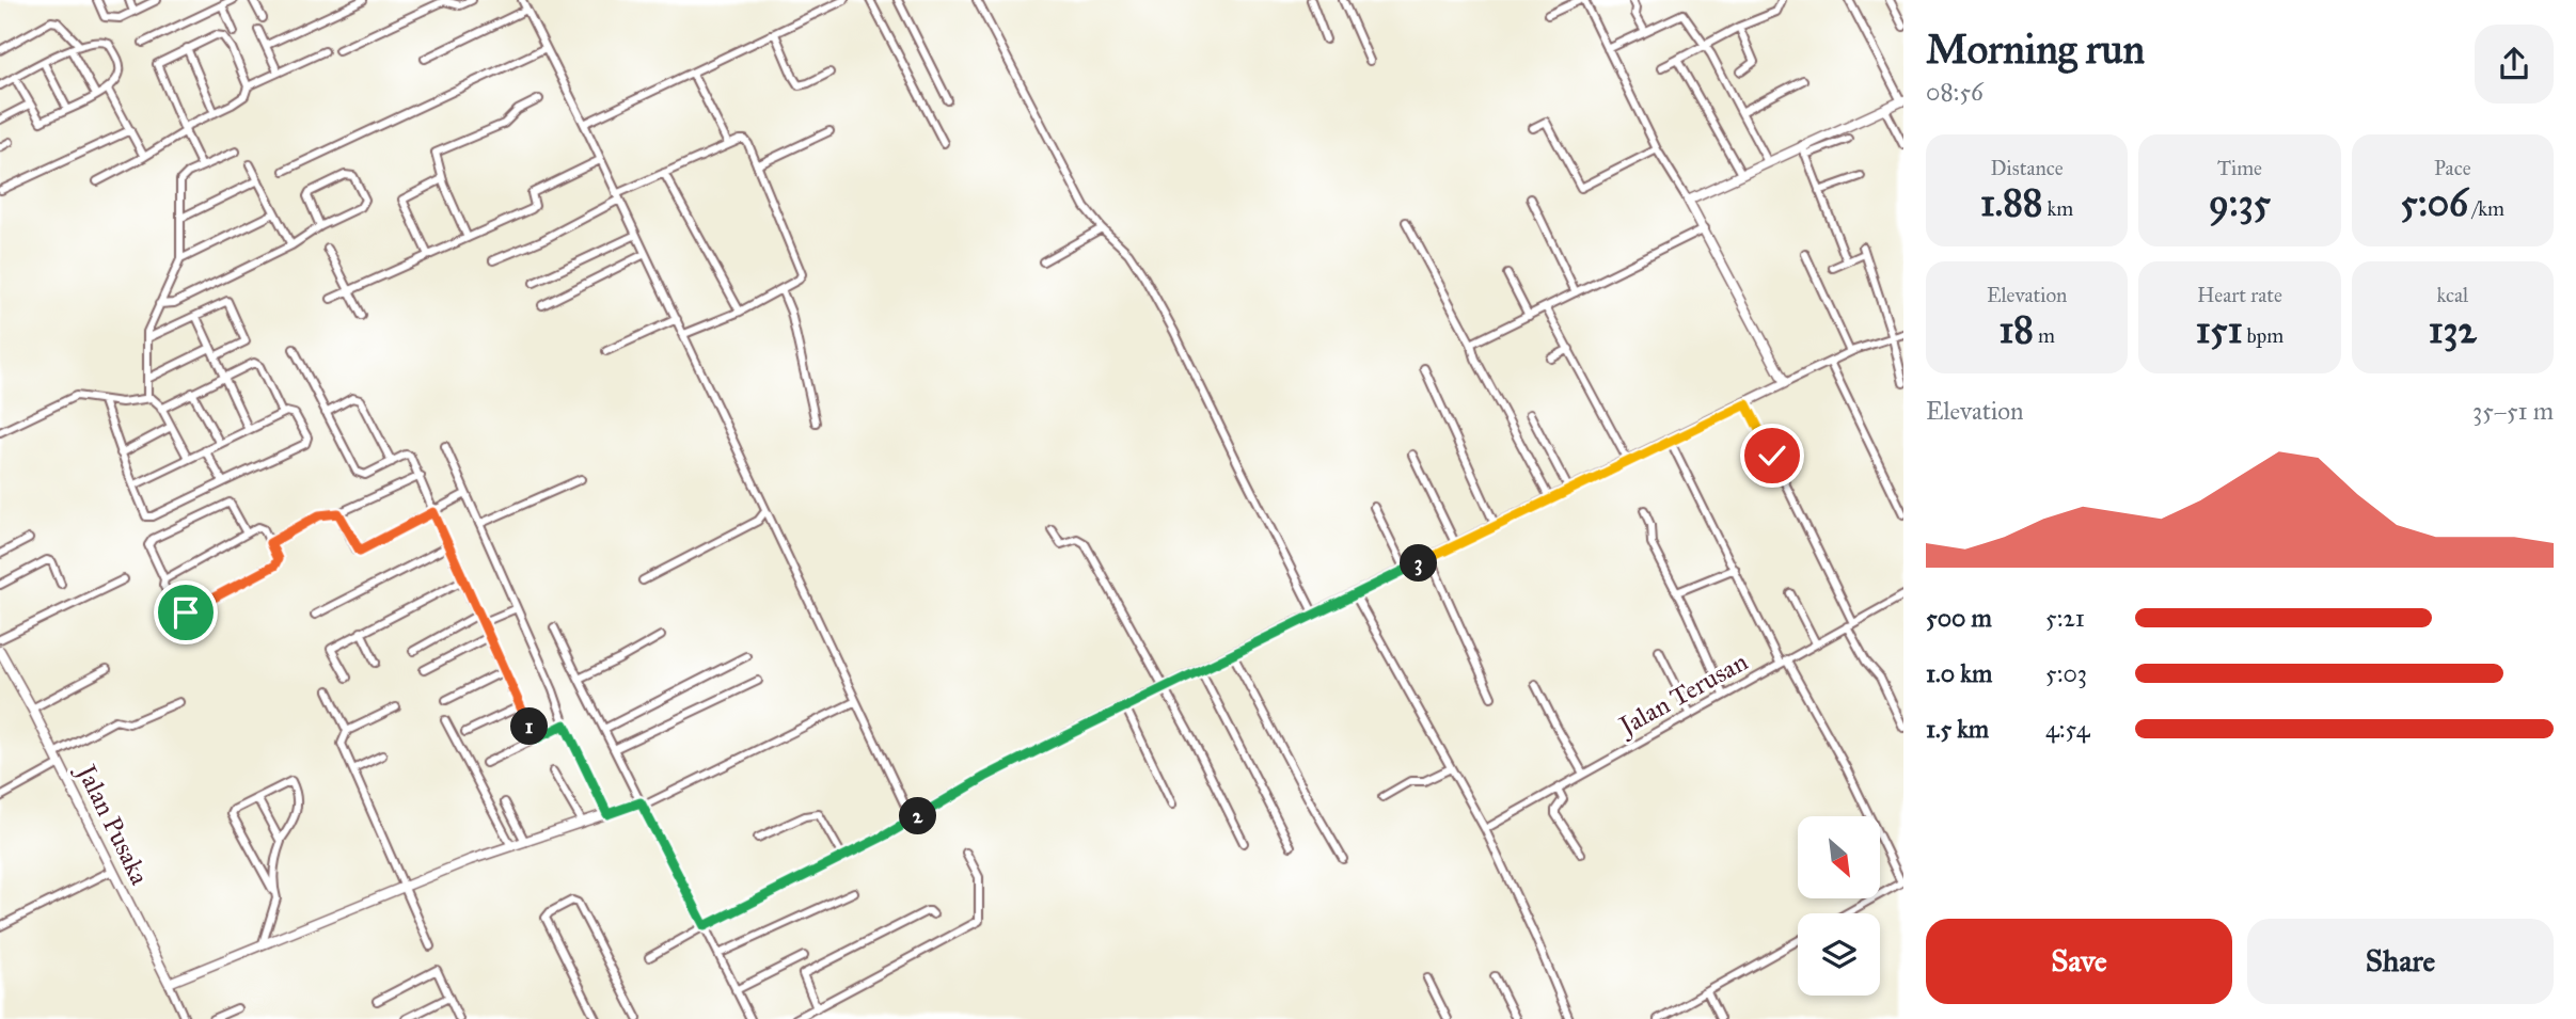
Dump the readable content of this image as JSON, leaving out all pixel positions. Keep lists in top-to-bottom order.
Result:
{
  "streets": {
    "street": ["Jalan Terusan", "Jalan Pusaka"]
  },
  "north": "bottom right",
  "page": {
    "heading": ["Morning run", "08:56"],
    "stats": [
      ["Distance", "1.88 km"],
      ["Time", "9:35"],
      ["Pace", "5:06 /km"],
      ["Elevation", "18 m"],
      ["Heart rate", "151 bpm"],
      ["kcal", "132"]
    ],
    "chart": ["Elevation", "35–51 m"],
    "pins": ["3", "1", "2"],
    "list": [
      {
        "name": "500 m",
        "note": "5:21"
      },
      {
        "name": "1.0 km",
        "note": "5:03"
      },
      {
        "name": "1.5 km",
        "note": "4:54"
      }
    ],
    "buttons": ["Save", "Share"]
  }
}
